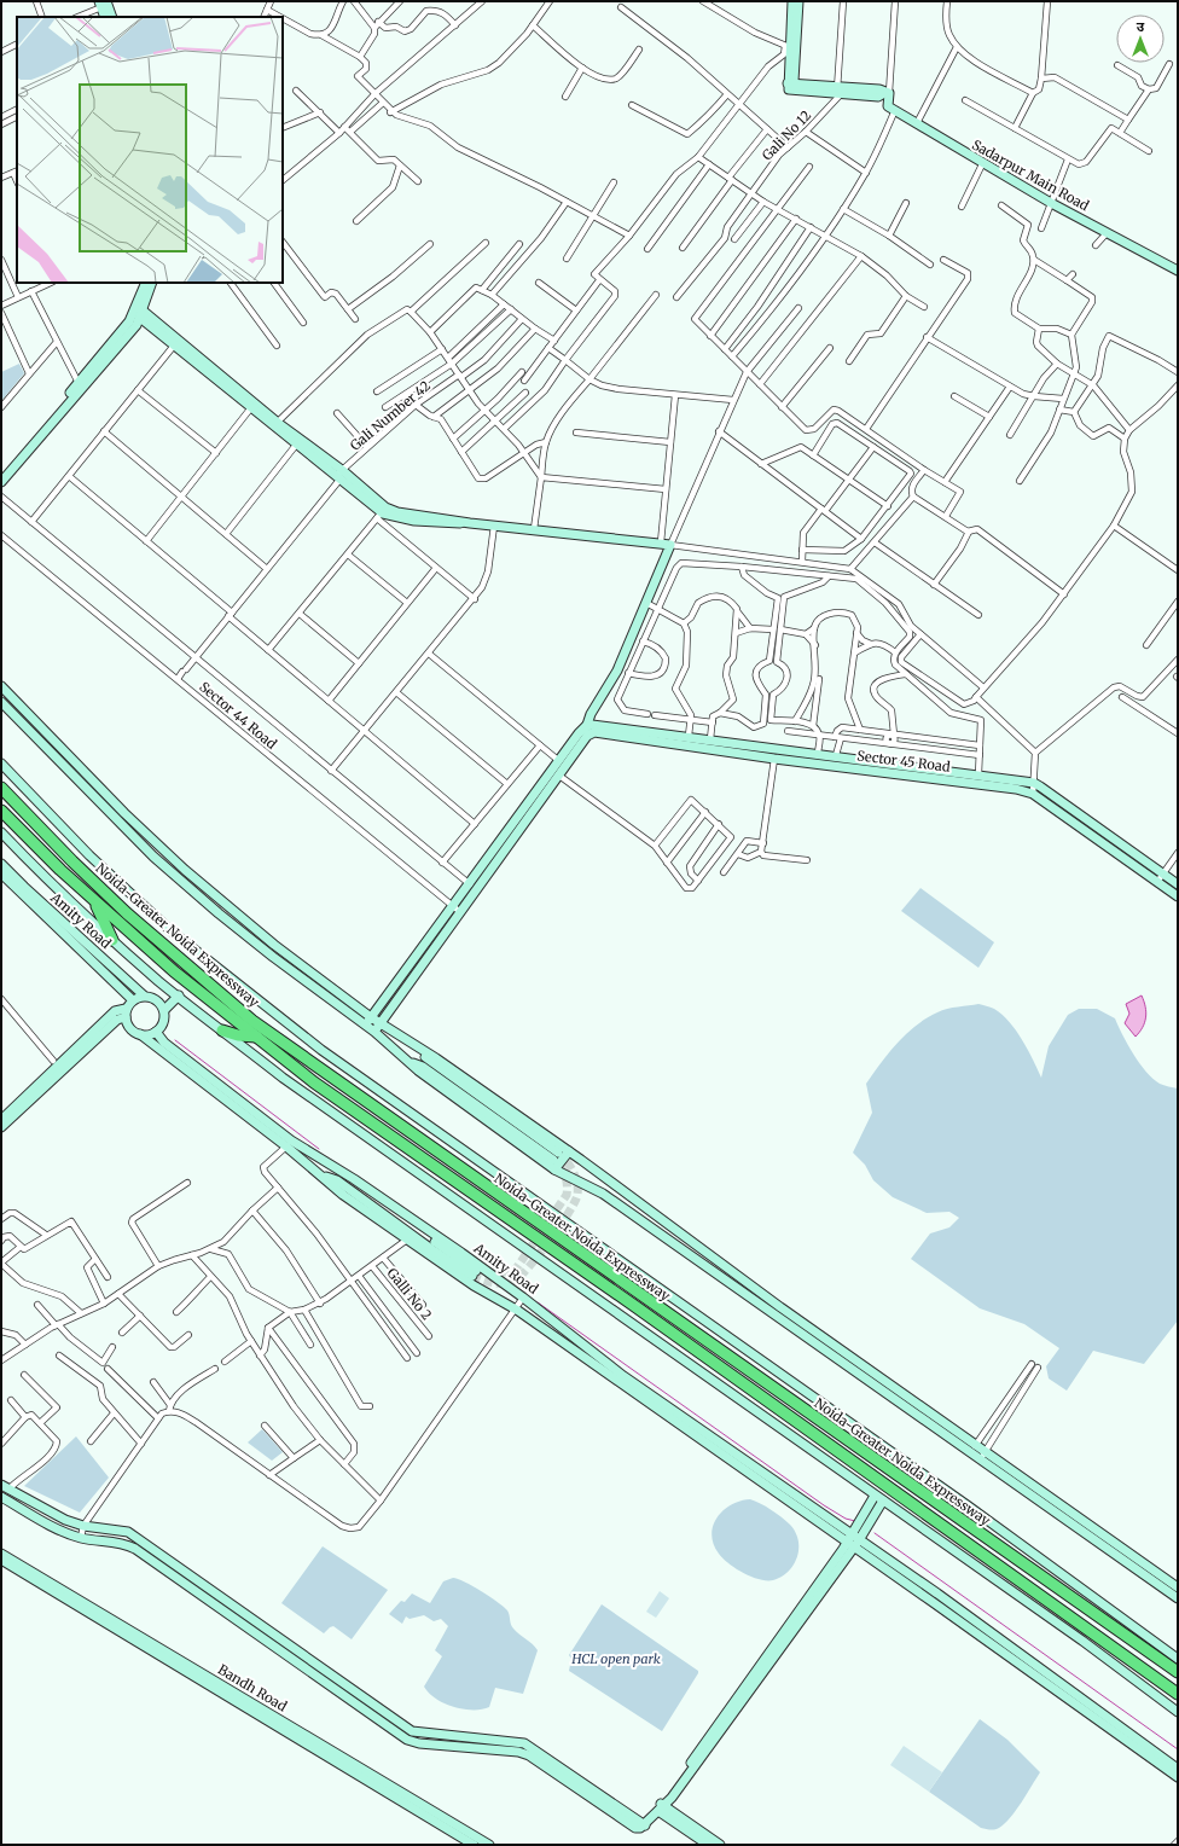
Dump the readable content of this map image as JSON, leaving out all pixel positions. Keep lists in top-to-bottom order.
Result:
{
  "streets": {
    "highway": ["Noida-Greater Noida Expressway"],
    "street": [
      "Gali No 12",
      "Sadarpur Main Road",
      "Gali Number 42",
      "Sector 44 Road",
      "Sector 45 Road",
      "Amity Road",
      "Galli No 2",
      "Bandh Road"
    ]
  },
  "crossings": [
    ["Gali Number 42", "Sector 44 Road"]
  ],
  "parks": ["HCL open park"],
  "north": "top"
}
